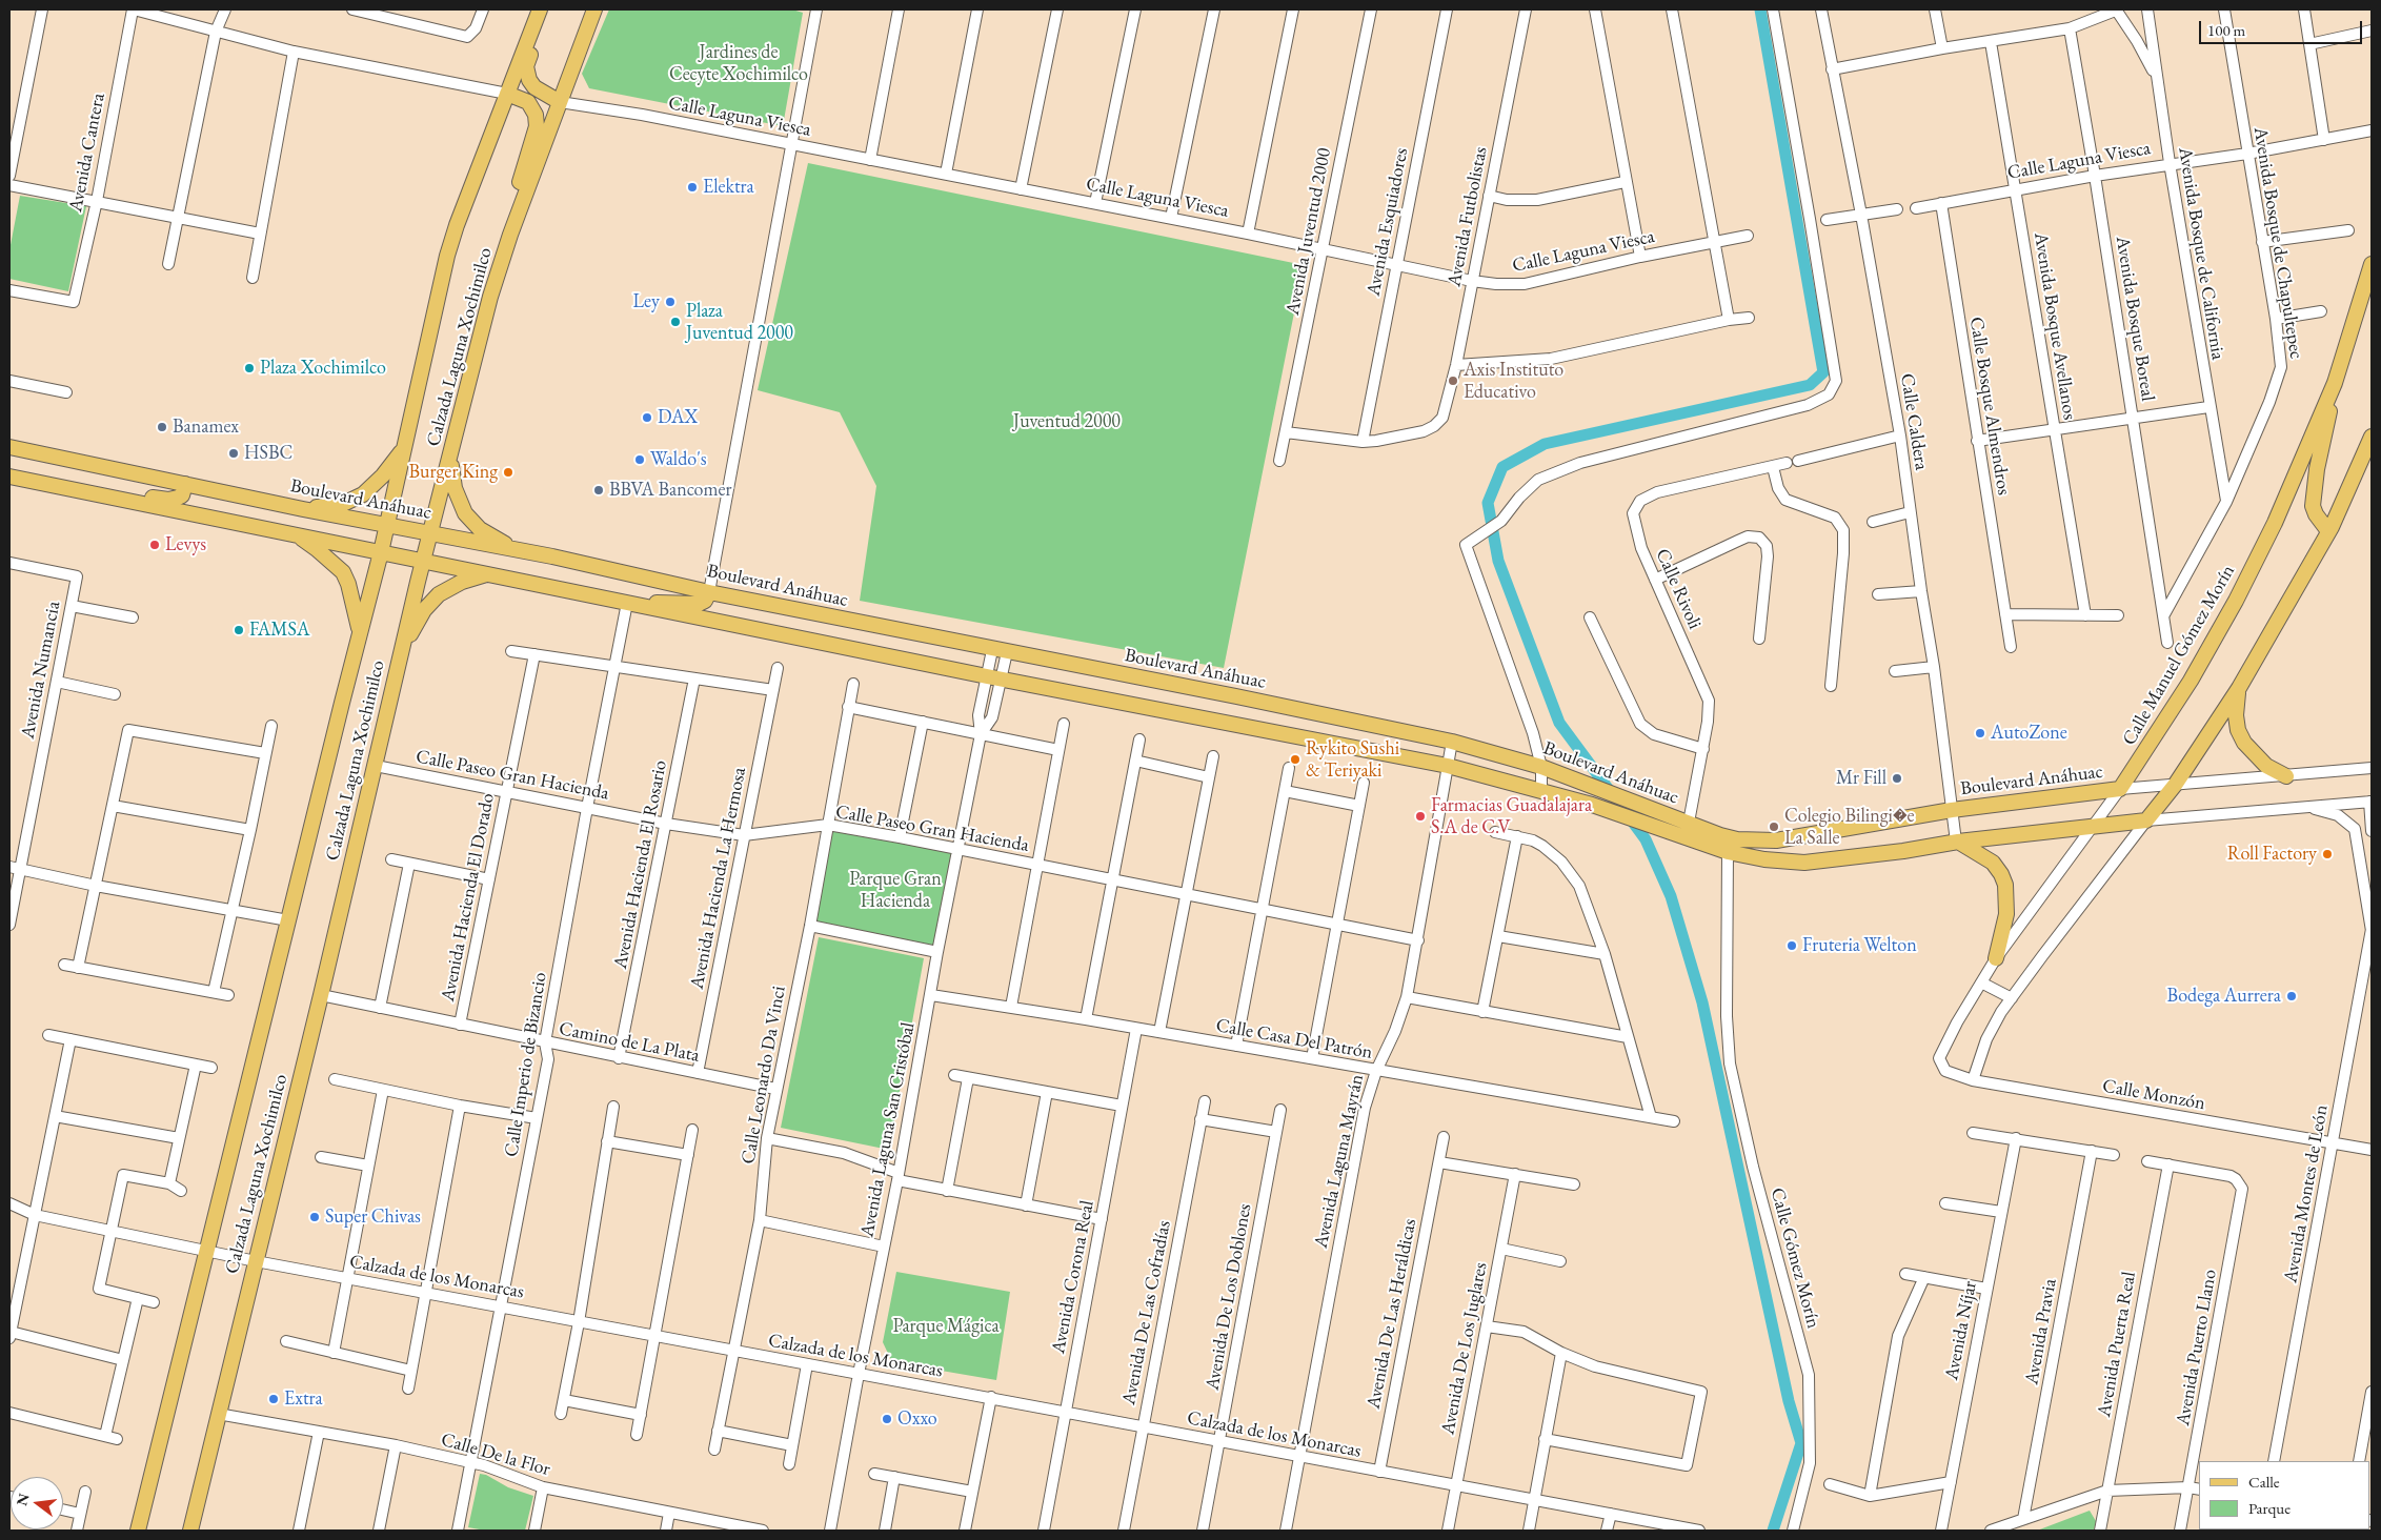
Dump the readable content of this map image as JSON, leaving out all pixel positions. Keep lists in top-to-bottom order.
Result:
{
  "streets": {
    "main road": ["Calzada Laguna Xochimilco", "Boulevard Anáhuac", "Calle Manuel Gómez Morín"],
    "street": [
      "Calle Laguna Viesca",
      "Avenida Cantera",
      "Avenida Futbolistas",
      "Avenida Esquiadores",
      "Avenida Juventud 2000",
      "Avenida Bosque de Chapultepec",
      "Avenida Bosque de California",
      "Avenida Bosque Boreal",
      "Avenida Bosque Avellanos",
      "Calle Bosque Almendros",
      "Calle Caldera",
      "Calle Rivoli",
      "Avenida Numancia",
      "Calle Paseo Gran Hacienda",
      "Avenida Hacienda El Rosario",
      "Avenida Hacienda La Hermosa",
      "Avenida Hacienda El Dorado",
      "Calle Casa Del Patrón",
      "Camino de La Plata",
      "Calle Imperio de Bizancio",
      "Calle Leonardo Da Vinci",
      "Calle Monzón",
      "Avenida Laguna San Cristóbal",
      "Avenida Laguna Mayrán",
      "Avenida Montes de León",
      "Calle Gómez Morín",
      "Calzada de los Monarcas",
      "Avenida Corona Real",
      "Avenida De Los Doblones",
      "Avenida De Las Cofradías",
      "Avenida De Las Heráldicas",
      "Avenida Níjar",
      "Avenida Pravia",
      "Avenida Puerta Real",
      "Avenida Puerto Llano",
      "Avenida De Los Juglares",
      "Calle De la Flor"
    ]
  },
  "crossings": [
    ["Calle Laguna Viesca", "Avenida Futbolistas"],
    ["Calle Laguna Viesca", "Avenida Esquiadores"],
    ["Calle Laguna Viesca", "Avenida Juventud 2000"],
    ["Calle Laguna Viesca", "Avenida Bosque de Chapultepec"],
    ["Calle Laguna Viesca", "Avenida Bosque de California"],
    ["Calle Laguna Viesca", "Avenida Bosque Boreal"],
    ["Calle Laguna Viesca", "Avenida Bosque Avellanos"],
    ["Calle Laguna Viesca", "Calzada Laguna Xochimilco"],
    ["Calle Laguna Viesca", "Calle Bosque Almendros"],
    ["Avenida Futbolistas", "Avenida Esquiadores"],
    ["Avenida Bosque de Chapultepec", "Avenida Bosque de California"],
    ["Avenida Bosque de Chapultepec", "Avenida Bosque Boreal"],
    ["Calzada Laguna Xochimilco", "Boulevard Anáhuac"],
    ["Calzada Laguna Xochimilco", "Calle Paseo Gran Hacienda"],
    ["Calzada Laguna Xochimilco", "Camino de La Plata"],
    ["Calzada Laguna Xochimilco", "Calzada de los Monarcas"],
    ["Calzada Laguna Xochimilco", "Calle De la Flor"],
    ["Calle Caldera", "Boulevard Anáhuac"],
    ["Boulevard Anáhuac", "Calle Rivoli"],
    ["Boulevard Anáhuac", "Calle Manuel Gómez Morín"],
    ["Boulevard Anáhuac", "Calle Imperio de Bizancio"],
    ["Boulevard Anáhuac", "Avenida Laguna San Cristóbal"],
    ["Boulevard Anáhuac", "Avenida Laguna Mayrán"],
    ["Boulevard Anáhuac", "Avenida Montes de León"],
    ["Boulevard Anáhuac", "Calle Gómez Morín"],
    ["Calle Manuel Gómez Morín", "Calle Monzón"],
    ["Calle Paseo Gran Hacienda", "Avenida Hacienda El Rosario"],
    ["Calle Paseo Gran Hacienda", "Avenida Hacienda La Hermosa"],
    ["Calle Paseo Gran Hacienda", "Avenida Hacienda El Dorado"],
    ["Calle Paseo Gran Hacienda", "Calle Imperio de Bizancio"],
    ["Calle Paseo Gran Hacienda", "Calle Leonardo Da Vinci"],
    ["Calle Paseo Gran Hacienda", "Avenida Laguna San Cristóbal"],
    ["Calle Paseo Gran Hacienda", "Avenida Laguna Mayrán"],
    ["Avenida Hacienda El Rosario", "Camino de La Plata"],
    ["Avenida Hacienda La Hermosa", "Camino de La Plata"],
    ["Avenida Hacienda El Dorado", "Camino de La Plata"],
    ["Calle Casa Del Patrón", "Avenida Laguna San Cristóbal"],
    ["Calle Casa Del Patrón", "Avenida Laguna Mayrán"],
    ["Calle Casa Del Patrón", "Avenida Corona Real"],
    ["Camino de La Plata", "Calle Imperio de Bizancio"],
    ["Camino de La Plata", "Calle Leonardo Da Vinci"],
    ["Calle Imperio de Bizancio", "Calzada de los Monarcas"],
    ["Calle Imperio de Bizancio", "Calle De la Flor"],
    ["Calle Leonardo Da Vinci", "Calzada de los Monarcas"],
    ["Calle Monzón", "Avenida Montes de León"],
    ["Avenida Laguna San Cristóbal", "Calzada de los Monarcas"],
    ["Avenida Laguna Mayrán", "Calzada de los Monarcas"],
    ["Calzada de los Monarcas", "Avenida Corona Real"],
    ["Calzada de los Monarcas", "Avenida De Los Doblones"],
    ["Calzada de los Monarcas", "Avenida De Las Cofradías"],
    ["Calzada de los Monarcas", "Avenida De Las Heráldicas"],
    ["Calzada de los Monarcas", "Avenida De Los Juglares"],
    ["Avenida Puerta Real", "Avenida Puerto Llano"]
  ],
  "parks": [
    "Jardines de Cecyte Xochimilco",
    "Juventud 2000",
    "Parque Gran Hacienda",
    "Parque Mágica"
  ],
  "places": [
    "Elektra",
    "Ley",
    "Plaza Juventud 2000",
    "Plaza Xochimilco",
    "Axis Instituto Educativo",
    "DAX",
    "Banamex",
    "HSBC",
    "Waldo's",
    "Burger King",
    "BBVA Bancomer",
    "Levys",
    "FAMSA",
    "AutoZone",
    "Rykito Sushi & Teriyaki",
    "Mr Fill",
    "Farmacias Guadalajara S.A de C.V",
    "Colegio Bilingi�e La Salle",
    "Roll Factory",
    "Fruteria Welton",
    "Bodega Aurrera",
    "Super Chivas",
    "Extra",
    "Oxxo"
  ],
  "legend": ["Calle", "Parque"],
  "scale_bar": "100 m",
  "north": "left"
}
